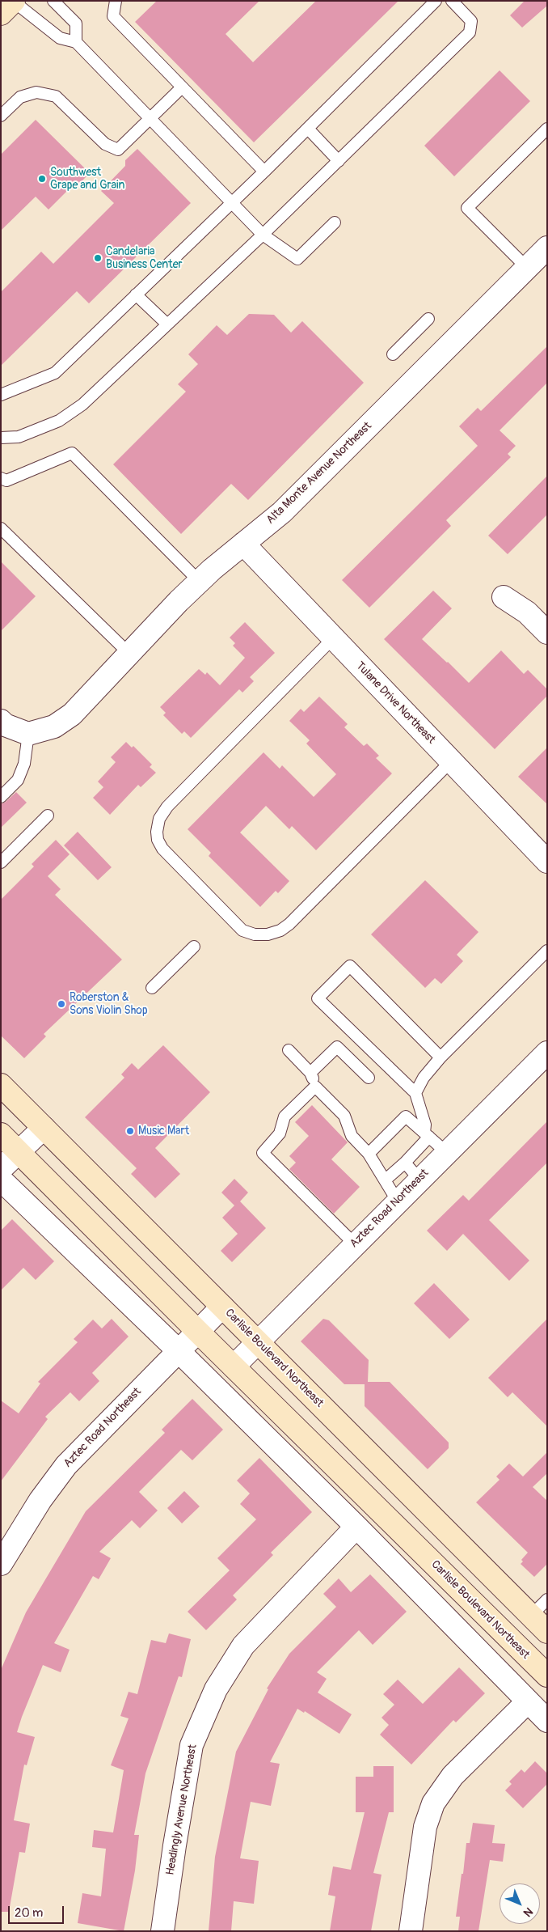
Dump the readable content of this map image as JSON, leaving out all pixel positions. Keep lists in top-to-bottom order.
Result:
{
  "streets": {
    "main road": ["Carlisle Boulevard Northeast"],
    "street": [
      "Alta Monte Avenue Northeast",
      "Tulane Drive Northeast",
      "Aztec Road Northeast",
      "Headingly Avenue Northeast"
    ]
  },
  "crossings": [
    ["Alta Monte Avenue Northeast", "Tulane Drive Northeast"],
    ["Aztec Road Northeast", "Carlisle Boulevard Northeast"]
  ],
  "places": [
    "Southwest Grape and Grain",
    "Candelaria Business Center",
    "Roberston & Sons Violin Shop",
    "Music Mart"
  ],
  "scale_bar": "20 m",
  "north": "bottom right"
}
